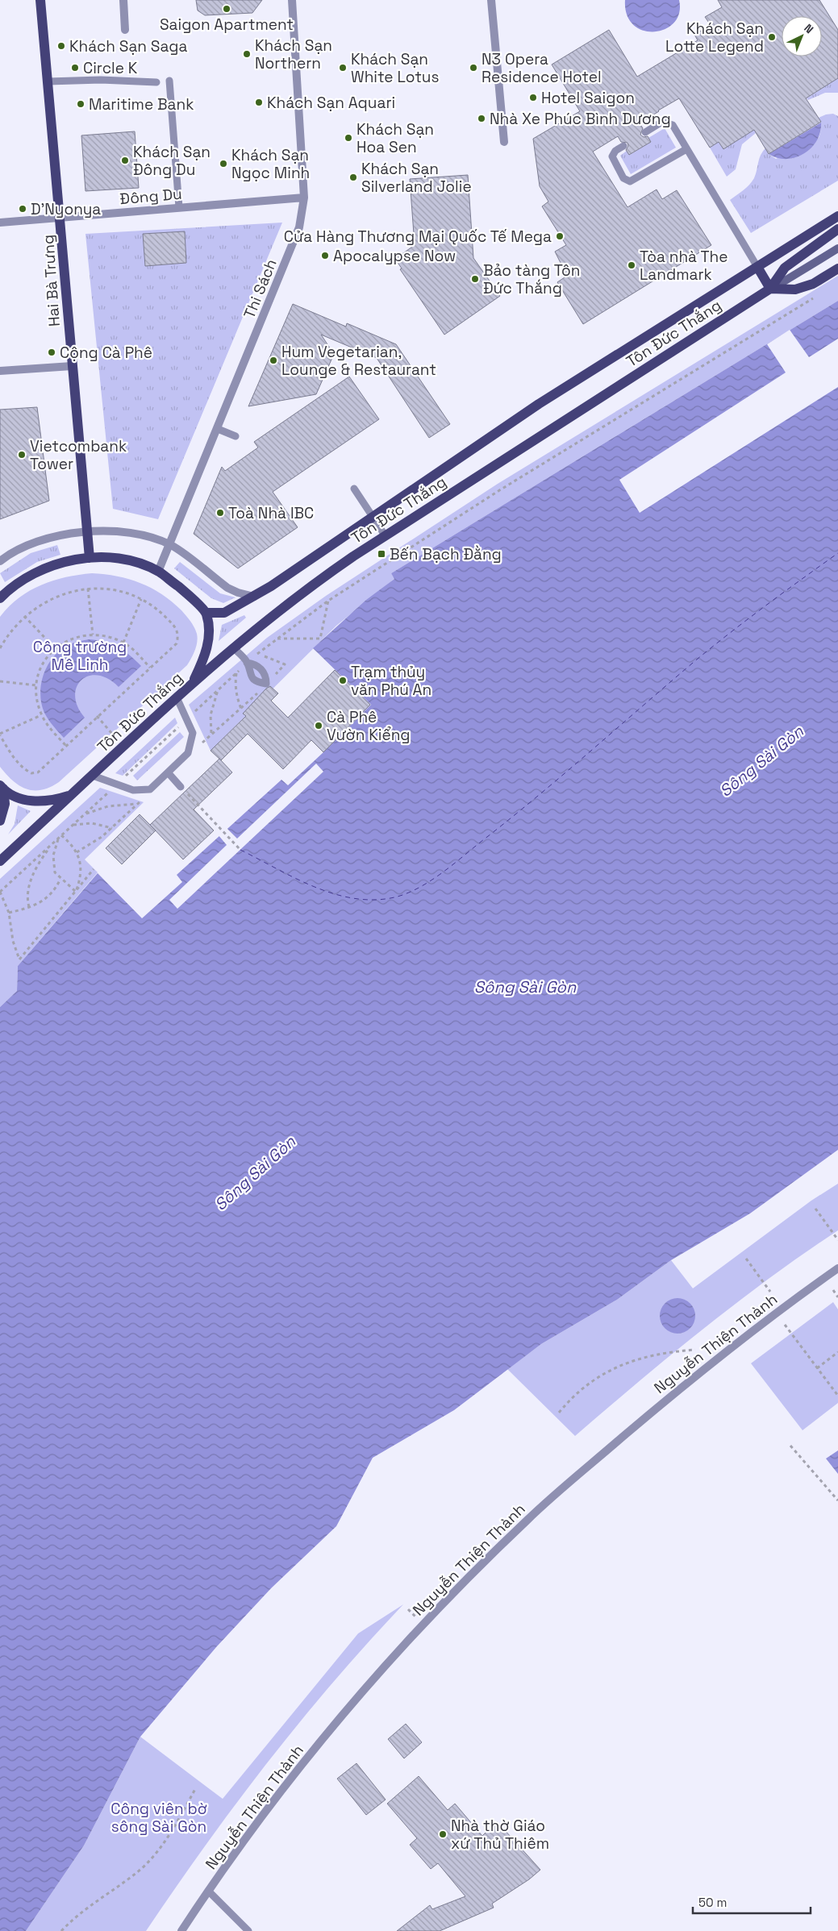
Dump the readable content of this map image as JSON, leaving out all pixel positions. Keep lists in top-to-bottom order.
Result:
{
  "streets": {
    "main road": ["Hai Bà Trưng", "Tôn Đức Thắng"],
    "street": ["Đông Du", "Thi Sách", "Nguyễn Thiện Thành"]
  },
  "crossings": [
    ["Đông Du", "Hai Bà Trưng"],
    ["Đông Du", "Thi Sách"]
  ],
  "water": ["Sông Sài Gòn"],
  "parks": ["Công trường Mê Linh", "Công viên bờ sông Sài Gòn"],
  "places": {
    "other": [
      "Saigon Apartment",
      "Khách Sạn Lotte Legend",
      "Khách Sạn Saga",
      "Khách Sạn Northern",
      "Circle K",
      "Khách Sạn White Lotus",
      "N3 Opera Residence Hotel",
      "Hotel Saigon",
      "Khách Sạn Aquari",
      "Maritime Bank",
      "Nhà Xe Phúc Bình Dương",
      "Khách Sạn Hoa Sen",
      "Khách Sạn Đông Du",
      "Khách Sạn Ngọc Minh",
      "Khách Sạn Silverland Jolie",
      "D'Nyonya",
      "Cửa Hàng Thương Mại Quốc Tế Mega",
      "Apocalypse Now",
      "Tòa nhà The Landmark",
      "Bảo tàng Tôn Đức Thắng",
      "Cộng Cà Phê",
      "Hum Vegetarian, Lounge & Restaurant",
      "Vietcombank Tower",
      "Toà Nhà IBC",
      "Trạm thủy văn Phú An",
      "Cà Phê Vườn Kiểng",
      "Nhà thờ Giáo xứ Thủ Thiêm"
    ],
    "transit": ["Bến Bạch Đằng"]
  },
  "scale_bar": "50 m",
  "north": "top right"
}
